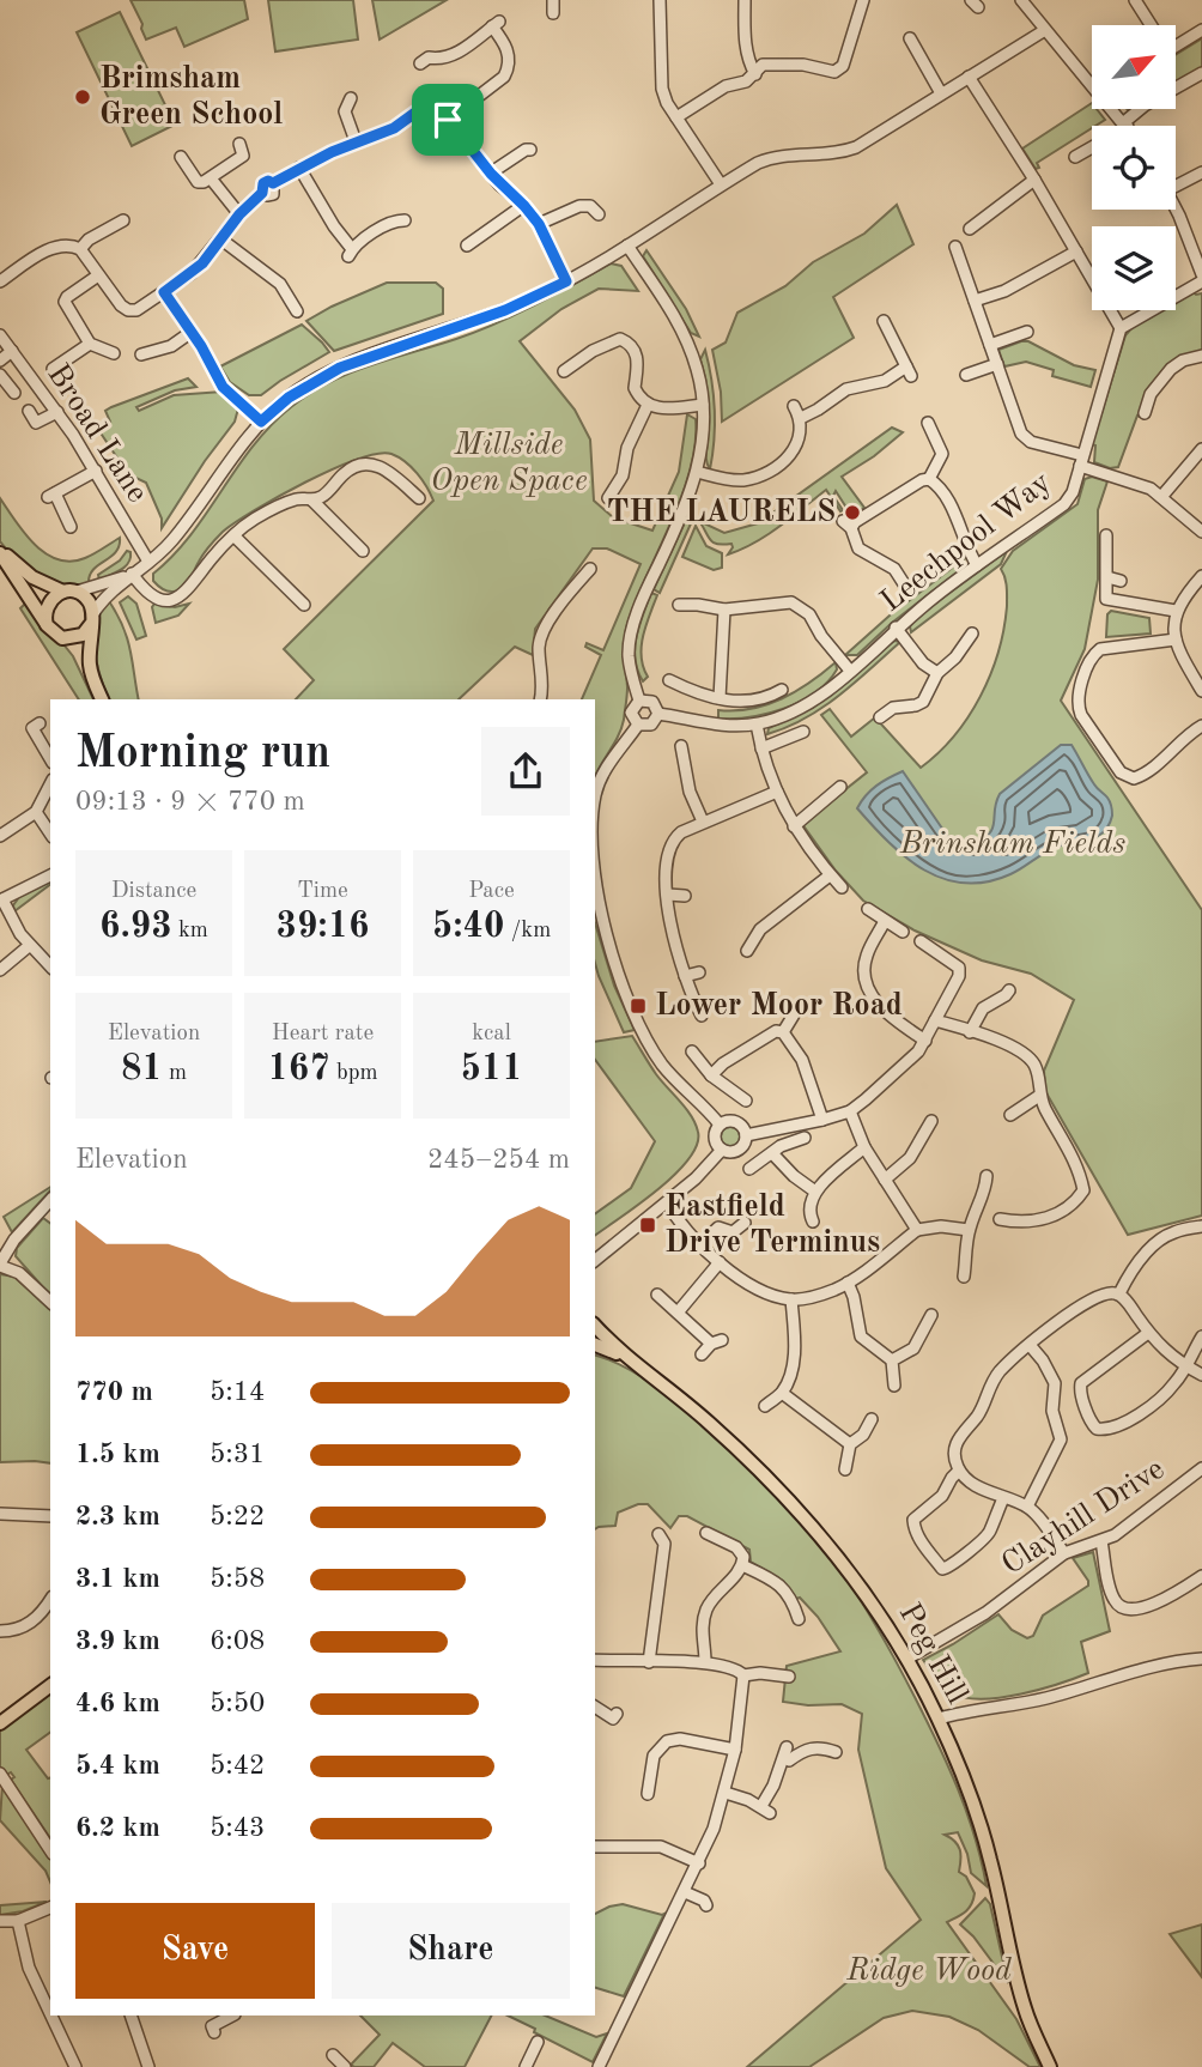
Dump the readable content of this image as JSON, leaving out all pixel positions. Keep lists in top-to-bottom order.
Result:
{
  "streets": {
    "main road": ["Peg Hill"],
    "street": ["Broad Lane", "Leechpool Way", "Clayhill Drive"]
  },
  "crossings": [
    ["Clayhill Drive", "Peg Hill"]
  ],
  "parks": ["Millside Open Space", "Brinsham Fields", "Ridge Wood"],
  "places": {
    "other": ["Brimsham Green School", "THE LAURELS"],
    "transit": ["Lower Moor Road", "Eastfield Drive Terminus"]
  },
  "north": "top right",
  "page": {
    "heading": ["Morning run", "09:13 · 9 × 770 m"],
    "stats": [
      ["Distance", "6.93 km"],
      ["Time", "39:16"],
      ["Pace", "5:40 /km"],
      ["Elevation", "81 m"],
      ["Heart rate", "167 bpm"],
      ["kcal", "511"]
    ],
    "chart": ["Elevation", "245–254 m"],
    "list": [
      {
        "name": "770 m",
        "note": "5:14"
      },
      {
        "name": "1.5 km",
        "note": "5:31"
      },
      {
        "name": "2.3 km",
        "note": "5:22"
      },
      {
        "name": "3.1 km",
        "note": "5:58"
      },
      {
        "name": "3.9 km",
        "note": "6:08"
      },
      {
        "name": "4.6 km",
        "note": "5:50"
      },
      {
        "name": "5.4 km",
        "note": "5:42"
      },
      {
        "name": "6.2 km",
        "note": "5:43"
      }
    ],
    "buttons": ["Save", "Share"]
  }
}
